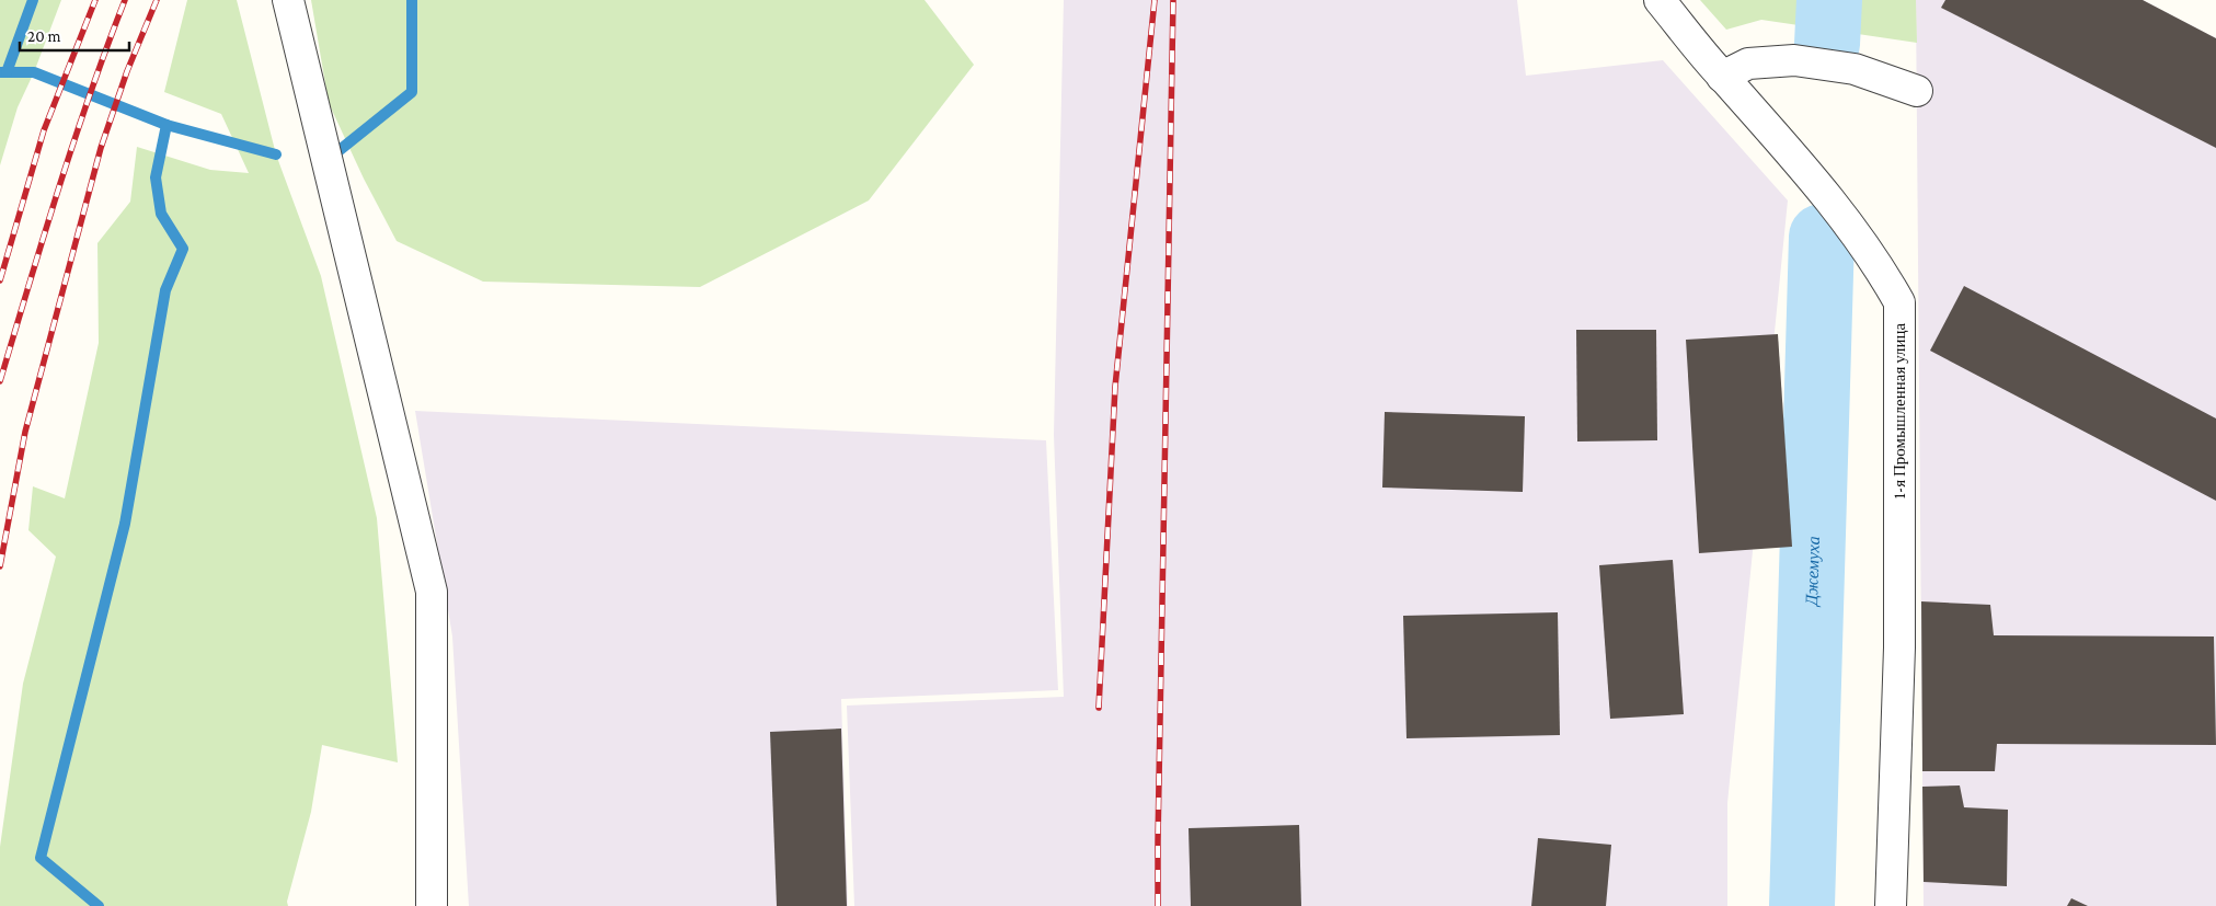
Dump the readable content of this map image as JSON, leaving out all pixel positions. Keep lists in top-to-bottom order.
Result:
{
  "streets": {
    "street": ["1-я Промышленная улица"]
  },
  "water": ["Джемуха"],
  "scale_bar": "20 m"
}
